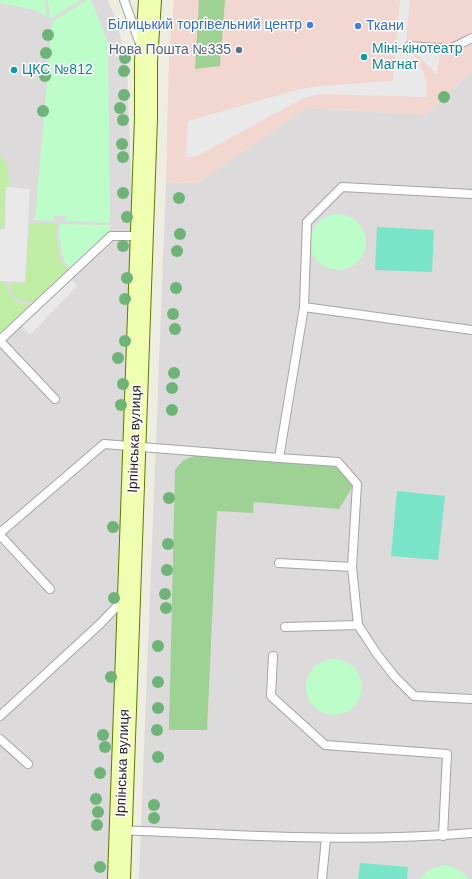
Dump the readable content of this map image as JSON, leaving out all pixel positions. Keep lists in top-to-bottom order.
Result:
{
  "streets": {
    "street": ["Ірпінська вулиця"]
  },
  "places": [
    "Білицький торгівельний центр",
    "Ткани",
    "Нова Пошта №335",
    "Міні-кінотеатр Магнат",
    "ЦКС №812"
  ]
}
